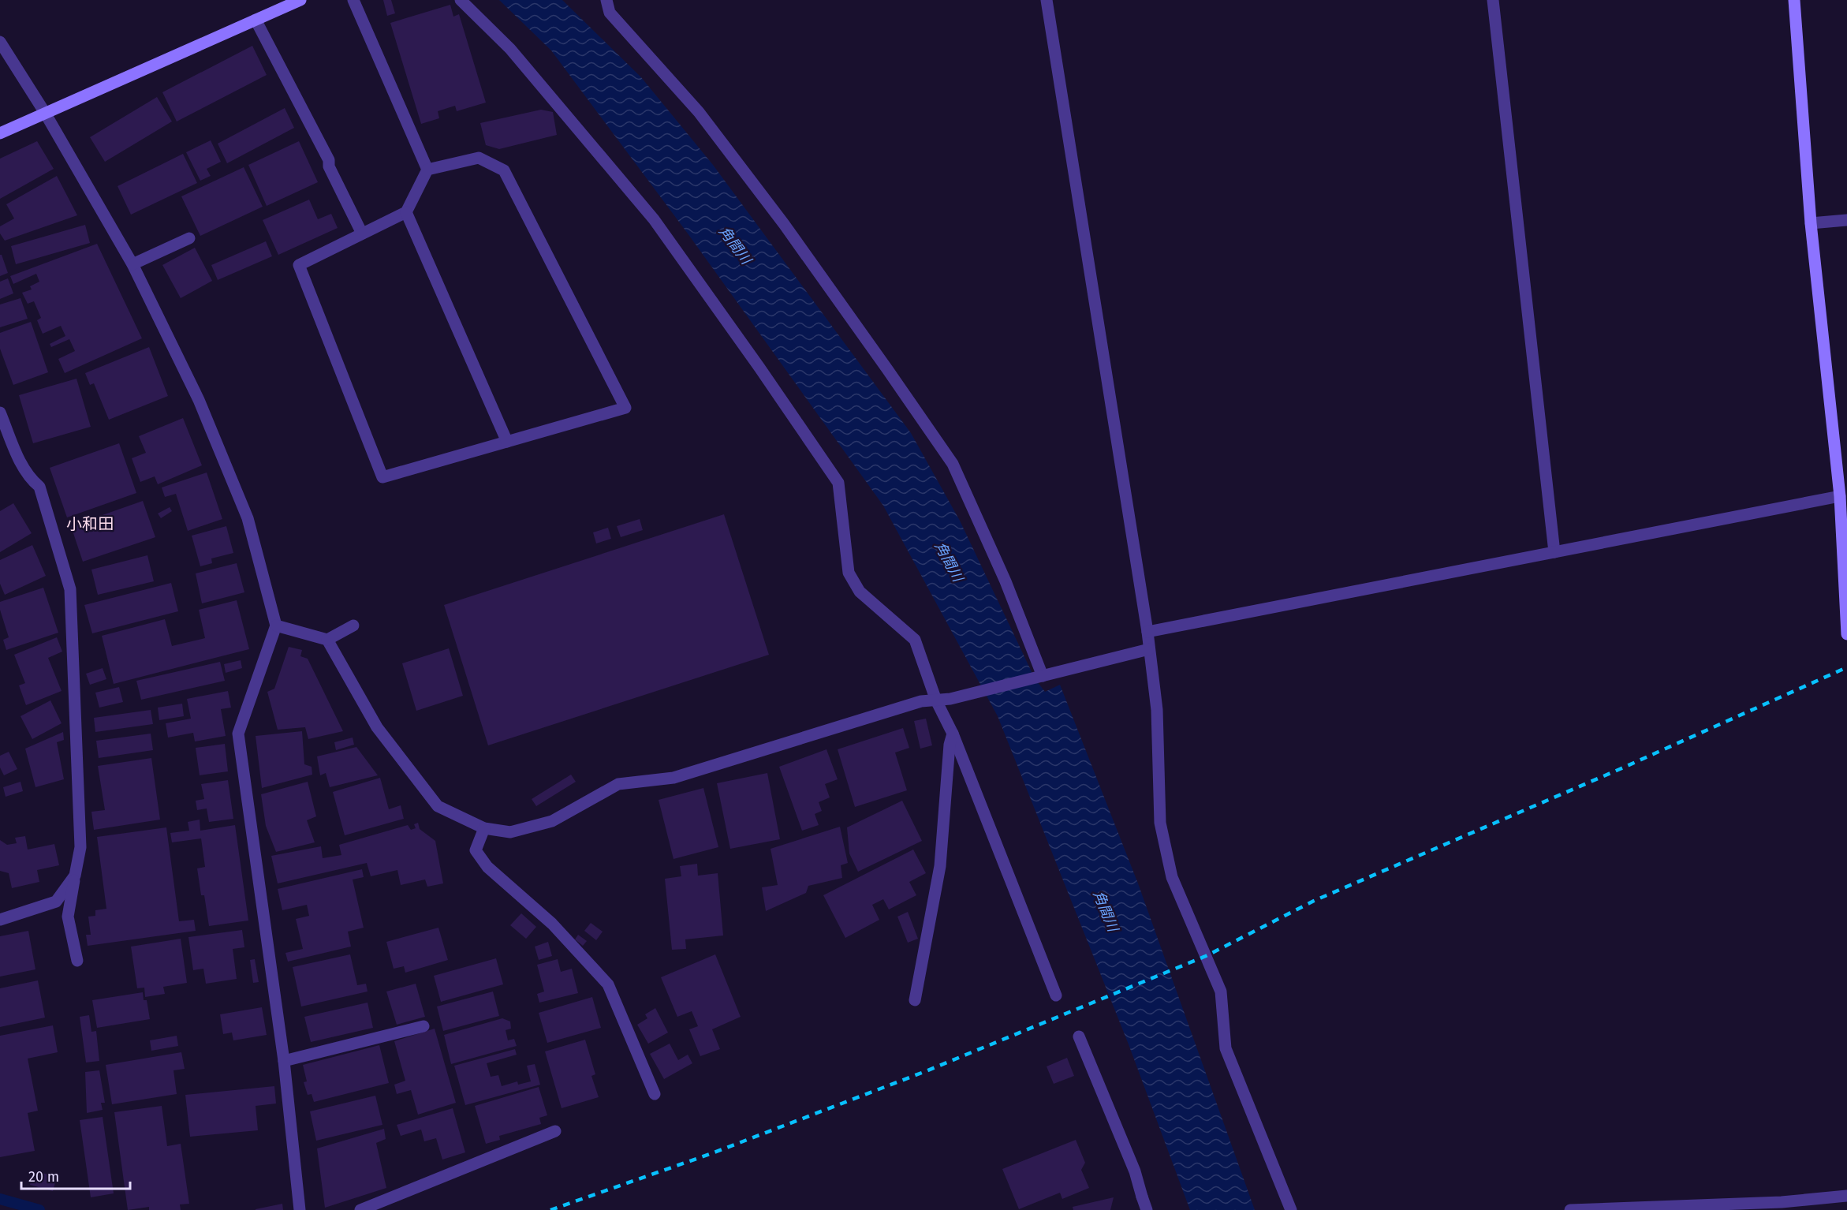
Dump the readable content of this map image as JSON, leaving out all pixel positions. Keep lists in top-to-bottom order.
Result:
{
  "districts": ["小和田"],
  "water": ["角間川"],
  "scale_bar": "20 m"
}
